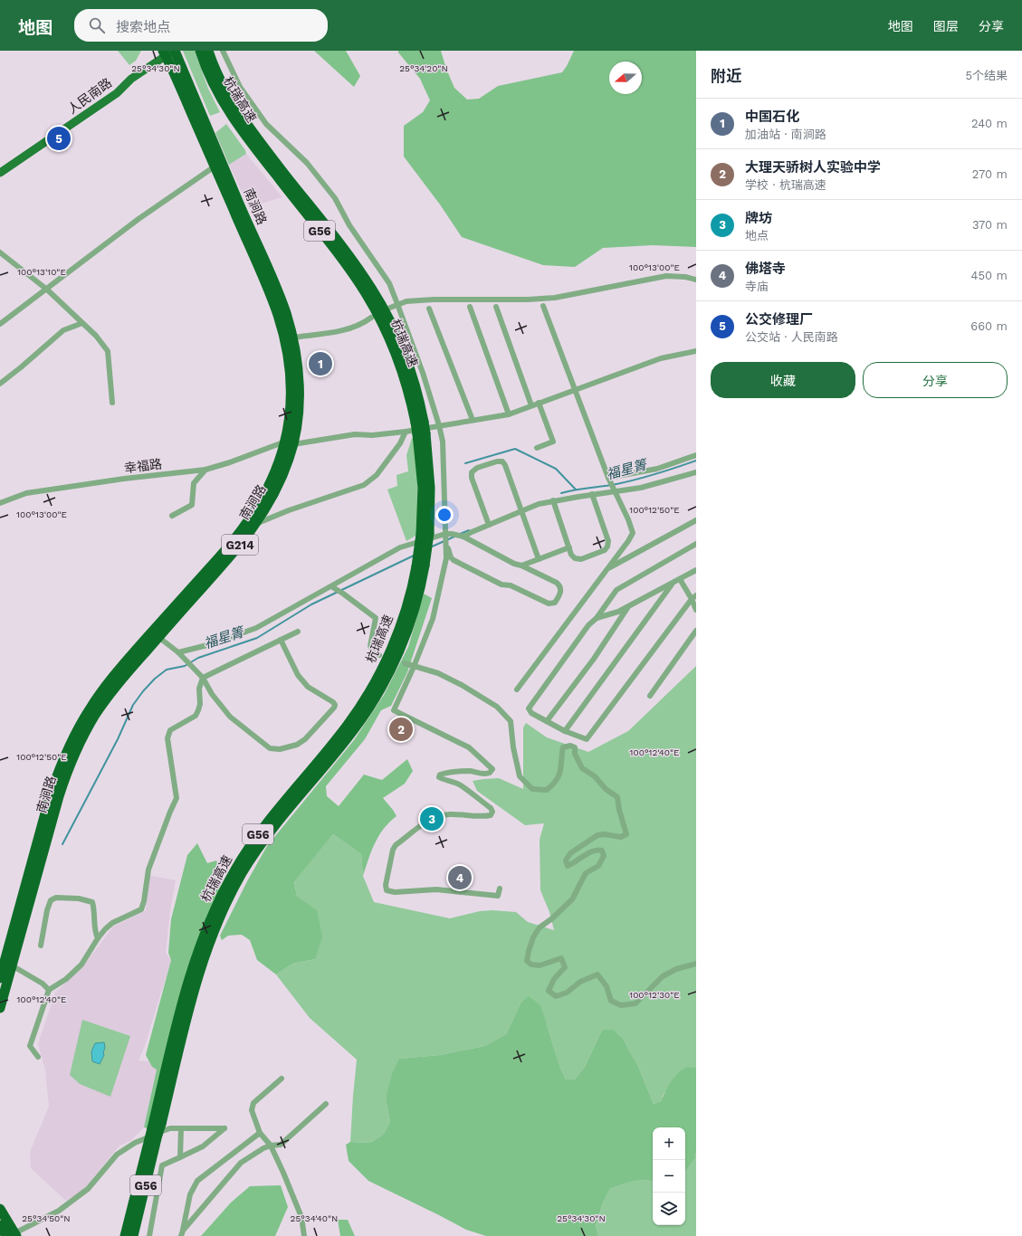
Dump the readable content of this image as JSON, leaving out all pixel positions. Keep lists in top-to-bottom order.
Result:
{
  "streets": {
    "highway": [
      "杭瑞高速",
      "南涧路",
      "G56",
      "G214"
    ],
    "main road": ["人民南路"],
    "street": ["幸福路"]
  },
  "crossings": [
    ["人民南路", "南涧路"],
    ["南涧路", "幸福路"]
  ],
  "water": ["福星箐"],
  "north": "left",
  "page": {
    "header": "地图",
    "search": "搜索地点",
    "nav": ["地图", "图层", "分享"],
    "heading": ["附近", "5个结果"],
    "list": [
      {
        "mark": "1",
        "name": "中国石化",
        "note": "加油站 · 南涧路",
        "value": "240 m"
      },
      {
        "mark": "2",
        "name": "大理天骄树人实验中学",
        "note": "学校 · 杭瑞高速",
        "value": "270 m"
      },
      {
        "mark": "3",
        "name": "牌坊",
        "note": "地点",
        "value": "370 m"
      },
      {
        "mark": "4",
        "name": "佛塔寺",
        "note": "寺庙",
        "value": "450 m"
      },
      {
        "mark": "5",
        "name": "公交修理厂",
        "note": "公交站 · 人民南路",
        "value": "660 m"
      }
    ],
    "pins": [
      "5",
      "1",
      "2",
      "3",
      "4"
    ],
    "buttons": ["收藏", "分享"],
    "map_buttons": ["+", "−"]
  },
  "coordinates": [
    "25°34'30\"N",
    "25°34'20\"N",
    "100°13'00\"E",
    "100°13'10\"E",
    "100°12'50\"E",
    "100°12'40\"E",
    "100°12'30\"E",
    "25°34'50\"N",
    "25°34'40\"N"
  ]
}
